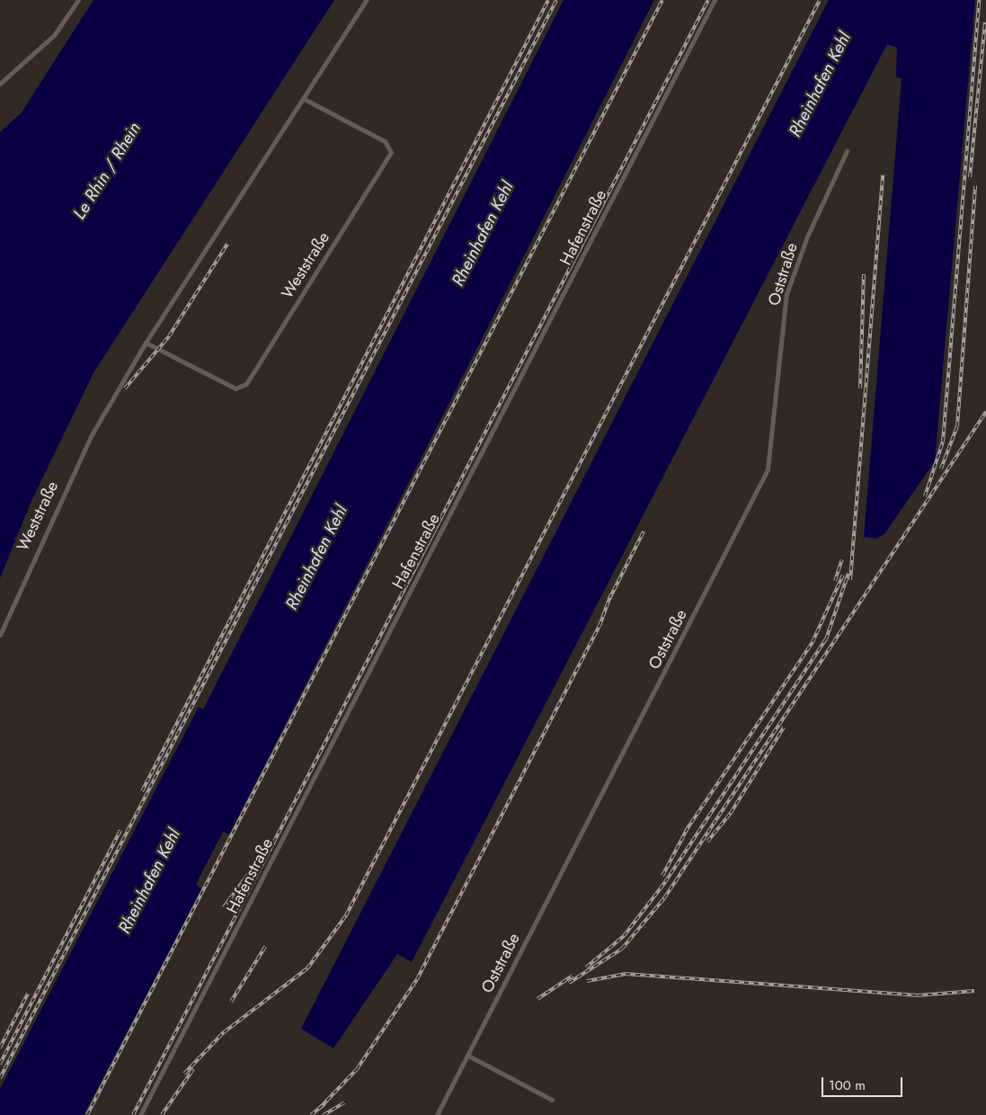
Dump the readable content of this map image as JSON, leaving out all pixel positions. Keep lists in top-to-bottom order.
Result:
{
  "streets": {
    "street": ["Hafenstraße", "Weststraße", "Oststraße"]
  },
  "water": ["Rheinhafen Kehl", "Le Rhin / Rhein"],
  "scale_bar": "100 m"
}
